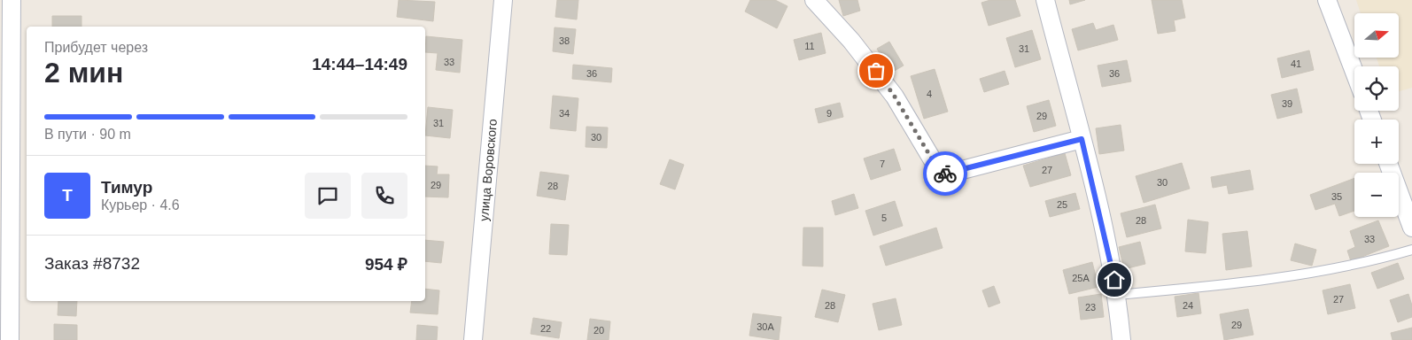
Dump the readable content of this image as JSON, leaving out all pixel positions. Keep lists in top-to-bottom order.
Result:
{
  "streets": {
    "street": ["улица Воровского"]
  },
  "house_numbers": [
    "38",
    "11",
    "31",
    "33",
    "41",
    "36",
    "36",
    "4",
    "39",
    "34",
    "9",
    "29",
    "31",
    "30",
    "7",
    "27",
    "30",
    "29",
    "28",
    "35",
    "25",
    "5",
    "28",
    "33",
    "25А",
    "27",
    "28",
    "24",
    "23",
    "29",
    "30А",
    "22",
    "20"
  ],
  "north": "right",
  "page": {
    "map_buttons": ["+", "−"],
    "heading": ["2 мин", "Прибудет через", "14:44–14:49"],
    "panel": [
      "Тимур",
      "Курьер · 4.6",
      "Заказ #8732",
      "954 ₽"
    ],
    "bar": "В пути · 90 m",
    "round": "Т"
  }
}
